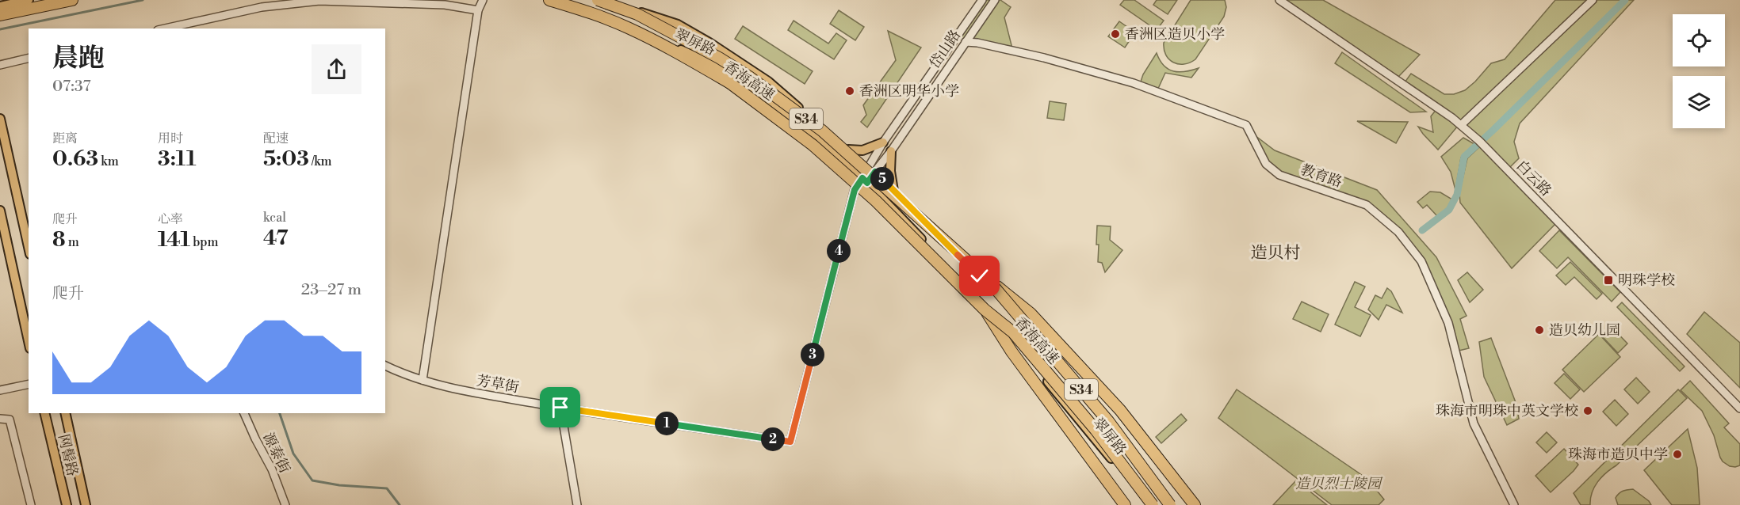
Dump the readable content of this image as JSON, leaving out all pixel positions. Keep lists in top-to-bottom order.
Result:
{
  "streets": {
    "highway": ["香海高速", "S34"],
    "main road": ["翠屏路", "网髻路"],
    "street": [
      "岱山路",
      "教育路",
      "白云路",
      "芳草街",
      "源泰街"
    ]
  },
  "crossings": [
    ["翠屏路", "岱山路"],
    ["翠屏路", "香海高速"],
    ["翠屏路", "芳草街"],
    ["岱山路", "教育路"],
    ["岱山路", "芳草街"]
  ],
  "districts": ["造贝村"],
  "parks": ["造贝烈士陵园"],
  "places": {
    "other": [
      "香洲区造贝小学",
      "香洲区明华小学",
      "造贝幼儿园",
      "珠海市明珠中英文学校",
      "珠海市造贝中学"
    ],
    "transit": ["明珠学校"]
  },
  "page": {
    "heading": ["晨跑", "07:37"],
    "stats": [
      ["距离", "0.63 km"],
      ["用时", "3:11"],
      ["配速", "5:03 /km"],
      ["爬升", "8 m"],
      ["心率", "141 bpm"],
      ["kcal", "47"]
    ],
    "pins": [
      "5",
      "4",
      "3",
      "1",
      "2"
    ],
    "chart": ["爬升", "23–27 m"]
  }
}
